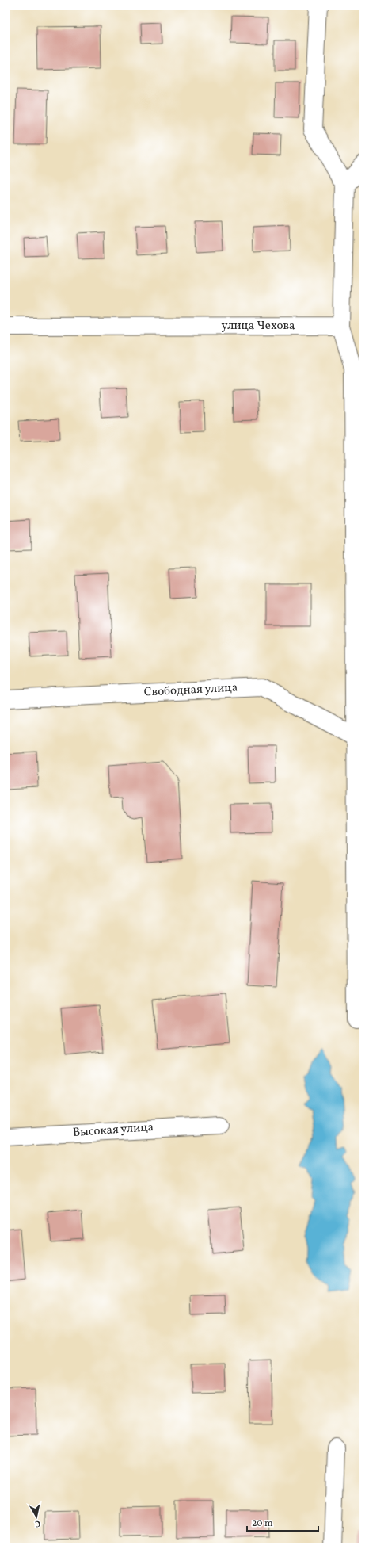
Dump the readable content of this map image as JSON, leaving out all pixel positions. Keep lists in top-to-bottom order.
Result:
{
  "streets": {
    "street": ["улица Чехова", "Свободная улица", "Высокая улица"]
  },
  "scale_bar": "20 m",
  "north": "bottom"
}
